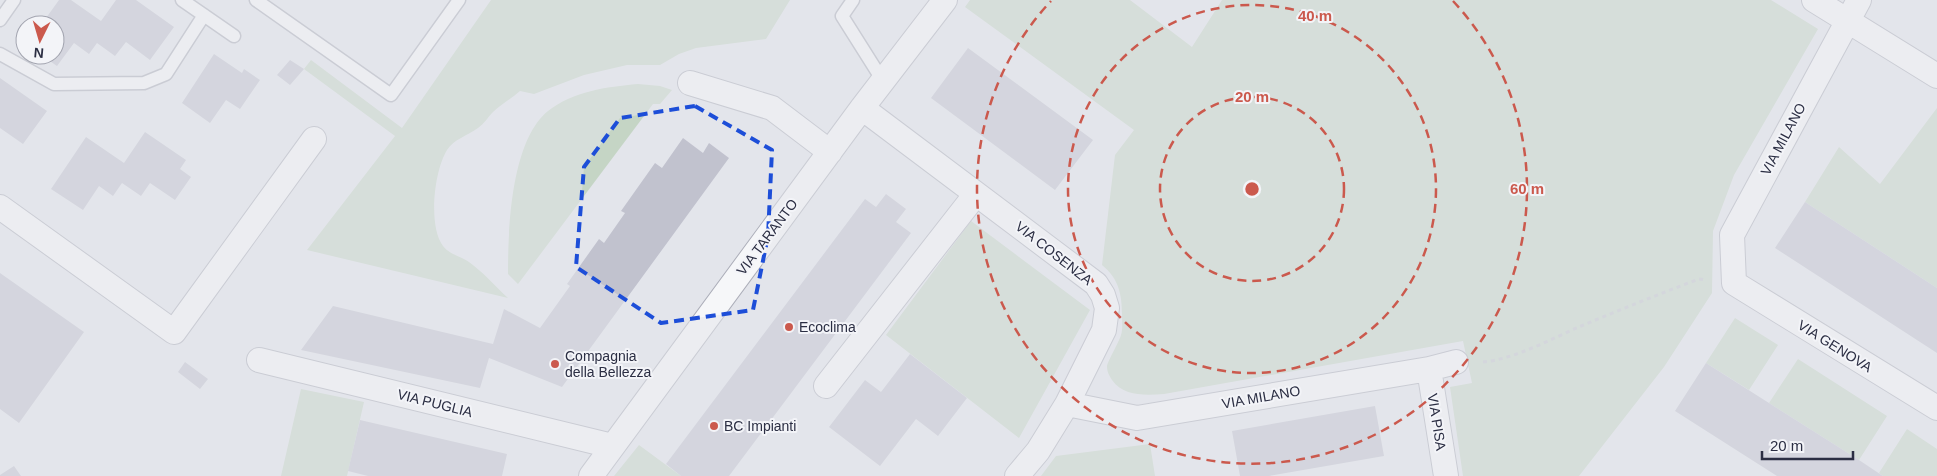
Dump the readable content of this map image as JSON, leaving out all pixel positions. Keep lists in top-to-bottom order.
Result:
{
  "streets": {
    "street": [
      "VIA MILANO",
      "VIA TARANTO",
      "VIA COSENZA",
      "VIA GENOVA",
      "VIA PUGLIA",
      "VIA PISA"
    ]
  },
  "crossings": [
    ["VIA MILANO", "VIA COSENZA"],
    ["VIA MILANO", "VIA GENOVA"],
    ["VIA MILANO", "VIA PISA"],
    ["VIA TARANTO", "VIA COSENZA"],
    ["VIA TARANTO", "VIA PUGLIA"]
  ],
  "places": ["Ecoclima", "Compagnia della Bellezza", "BC Impianti"],
  "scale_bar": "20 m",
  "north": "bottom",
  "rings": ["40 m", "20 m", "60 m"]
}
